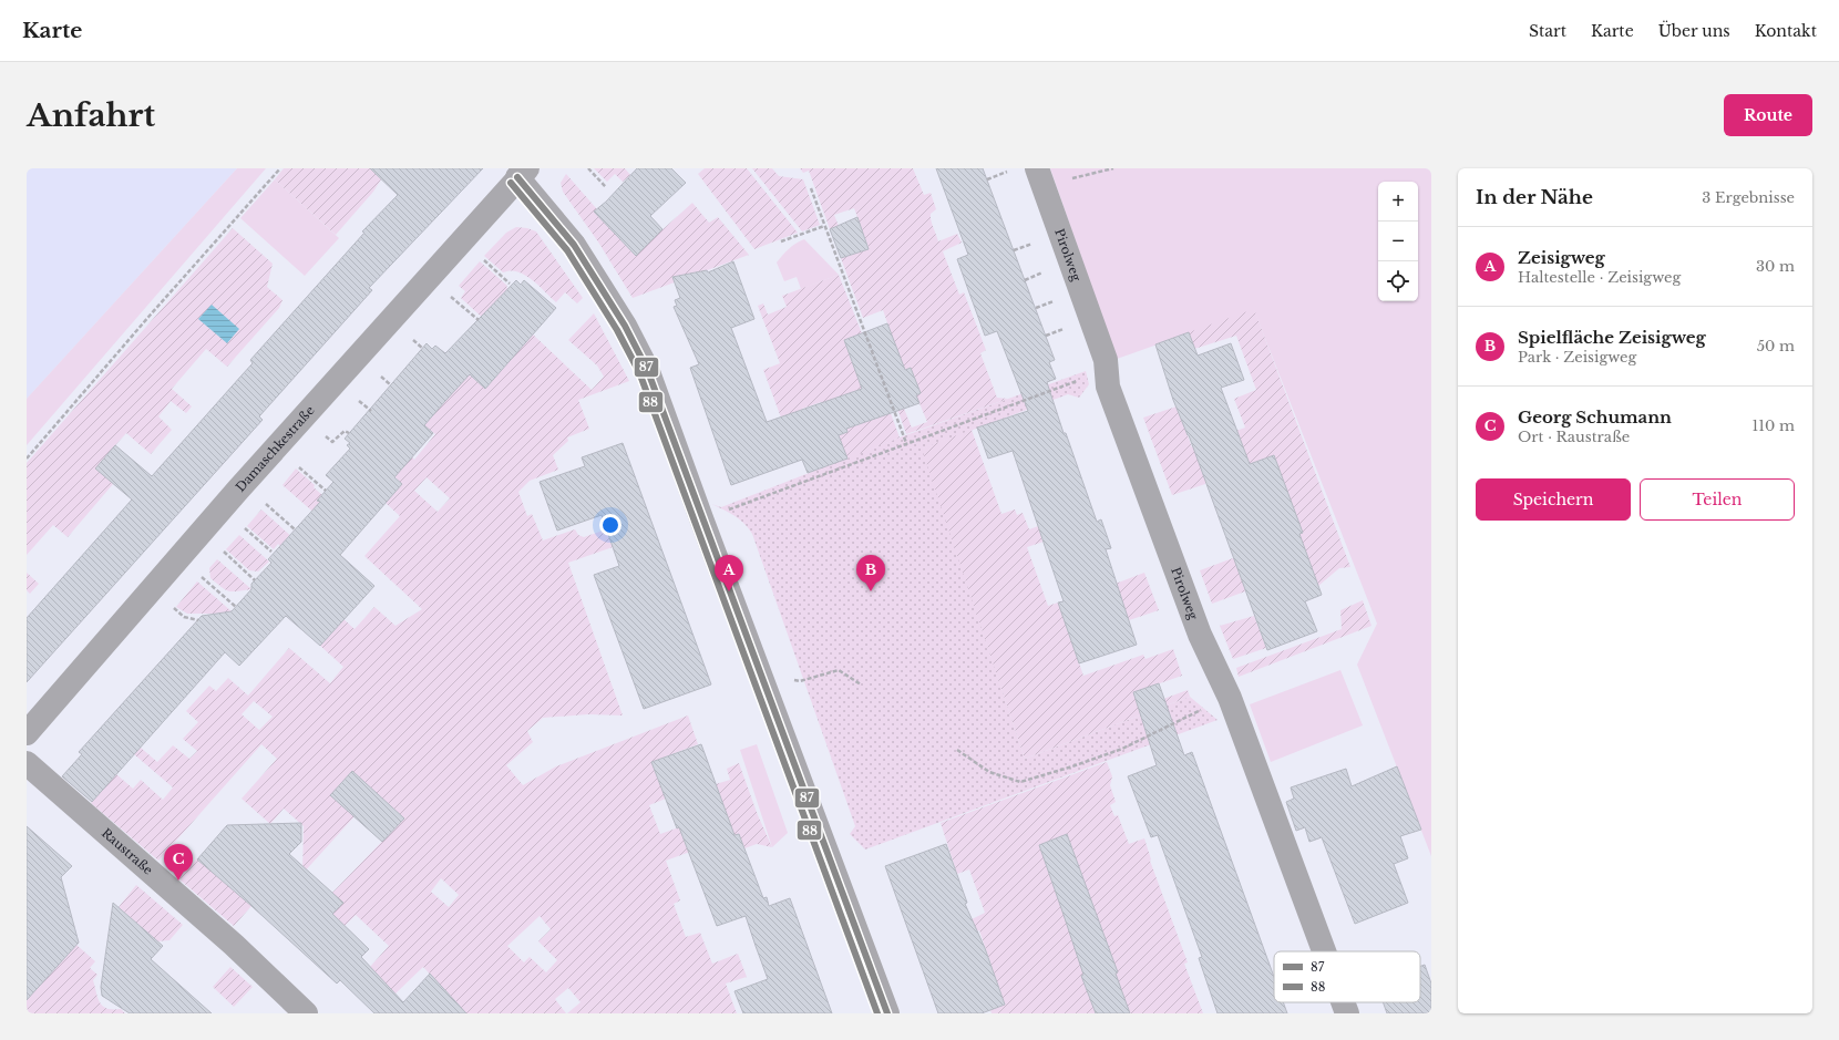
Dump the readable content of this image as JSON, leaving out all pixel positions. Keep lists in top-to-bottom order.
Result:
{
  "streets": {
    "street": ["Pirolweg", "Damaschkestraße", "Raustraße"]
  },
  "lines": ["transit line 87", "transit line 88"],
  "legend": ["87", "88"],
  "page": {
    "header": "Karte",
    "nav": [
      "Start",
      "Karte",
      "Über uns",
      "Kontakt"
    ],
    "buttons": [
      "Route",
      ["Speichern", "Teilen"]
    ],
    "title": "Anfahrt",
    "heading": ["In der Nähe", "3 Ergebnisse"],
    "map_buttons": ["+", "−"],
    "list": [
      {
        "mark": "A",
        "name": "Zeisigweg",
        "note": "Haltestelle · Zeisigweg",
        "value": "30 m"
      },
      {
        "mark": "B",
        "name": "Spielfläche Zeisigweg",
        "note": "Park · Zeisigweg",
        "value": "50 m"
      },
      {
        "mark": "C",
        "name": "Georg Schumann",
        "note": "Ort · Raustraße",
        "value": "110 m"
      }
    ],
    "pins": ["A", "B", "C"]
  }
}
